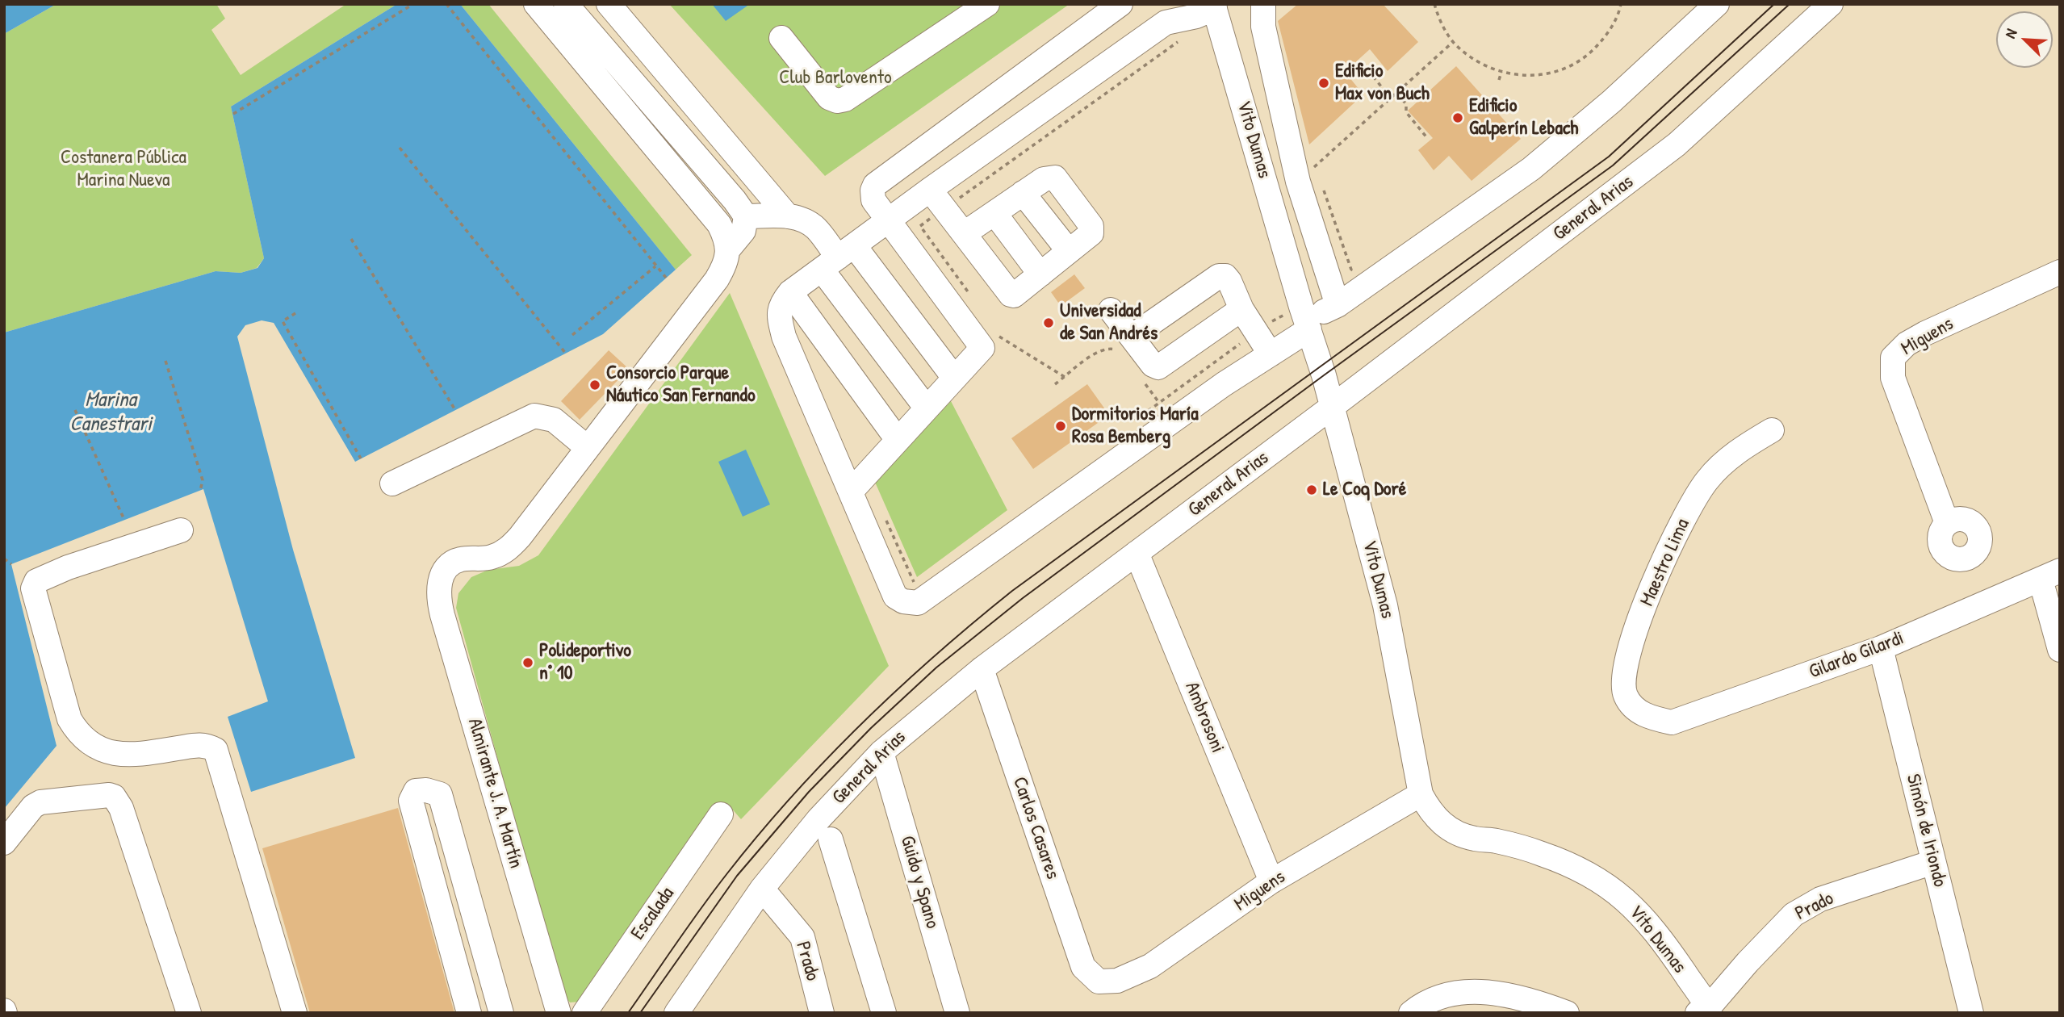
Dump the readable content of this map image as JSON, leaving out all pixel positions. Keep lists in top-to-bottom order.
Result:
{
  "streets": {
    "street": [
      "Vito Dumas",
      "General Arias",
      "Miguens",
      "Maestro Lima",
      "Gilardo Gilardi",
      "Ambrosoni",
      "Almirante J. A. Martín",
      "Carlos Casares",
      "Simón de Iriondo",
      "Guido y Spano",
      "Prado",
      "Escalada"
    ]
  },
  "crossings": [
    ["Vito Dumas", "General Arias"],
    ["Vito Dumas", "Miguens"],
    ["Vito Dumas", "Prado"],
    ["General Arias", "Ambrosoni"],
    ["General Arias", "Carlos Casares"],
    ["General Arias", "Guido y Spano"],
    ["General Arias", "Prado"],
    ["Miguens", "Ambrosoni"],
    ["Miguens", "Carlos Casares"],
    ["Maestro Lima", "Gilardo Gilardi"],
    ["Gilardo Gilardi", "Simón de Iriondo"],
    ["Simón de Iriondo", "Prado"]
  ],
  "water": ["Marina Canestrari"],
  "parks": ["Club Barlovento", "Costanera Pública Marina Nueva"],
  "places": [
    "Edificio Max von Buch",
    "Edificio Galperín Lebach",
    "Universidad de San Andrés",
    "Consorcio Parque Náutico San Fernando",
    "Dormitorios María Rosa Bemberg",
    "Le Coq Doré",
    "Polideportivo n° 10"
  ],
  "north": "top left"
}
